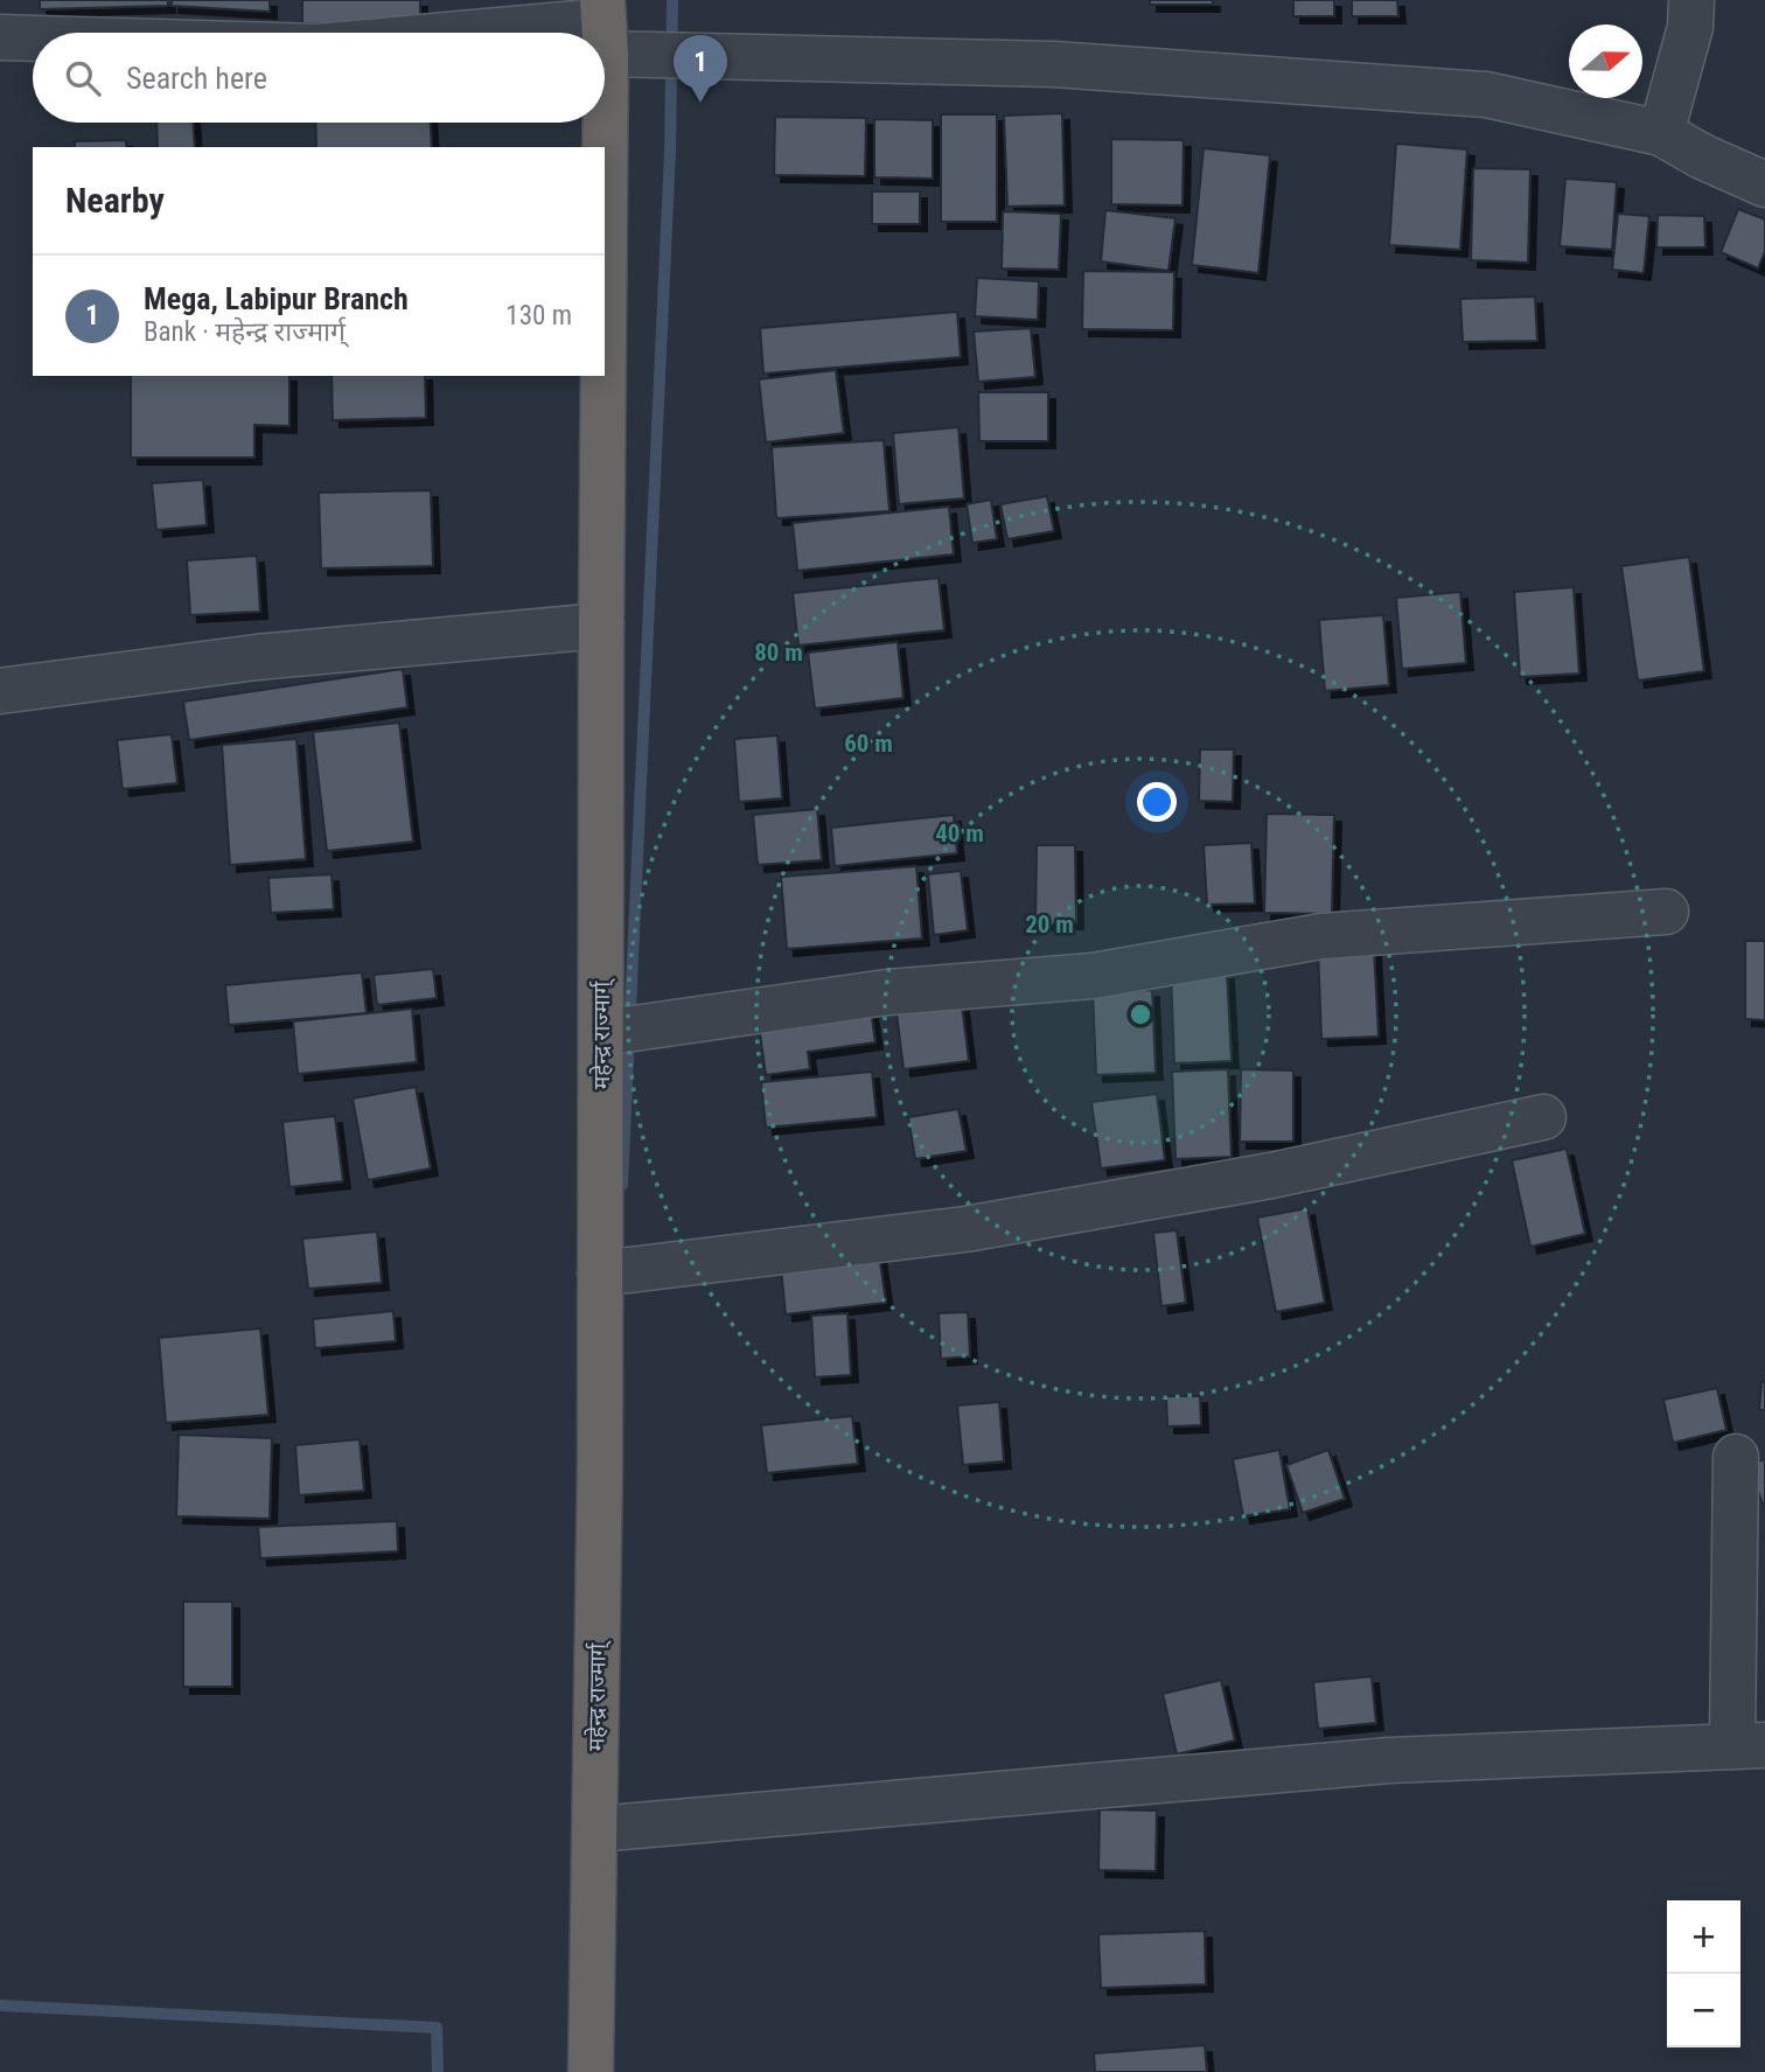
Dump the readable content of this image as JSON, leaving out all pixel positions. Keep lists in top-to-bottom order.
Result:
{
  "streets": {
    "highway": ["महेन्द्र राज्मार्ग्"]
  },
  "north": "right",
  "page": {
    "search": "Search here",
    "pins": "1",
    "heading": "Nearby",
    "list": [
      {
        "mark": "1",
        "name": "Mega, Labipur Branch",
        "note": "Bank · महेन्द्र राज्मार्ग्",
        "value": "130 m"
      }
    ],
    "map_buttons": ["+", "−"]
  },
  "rings": [
    "80 m",
    "60 m",
    "40 m",
    "20 m"
  ]
}
